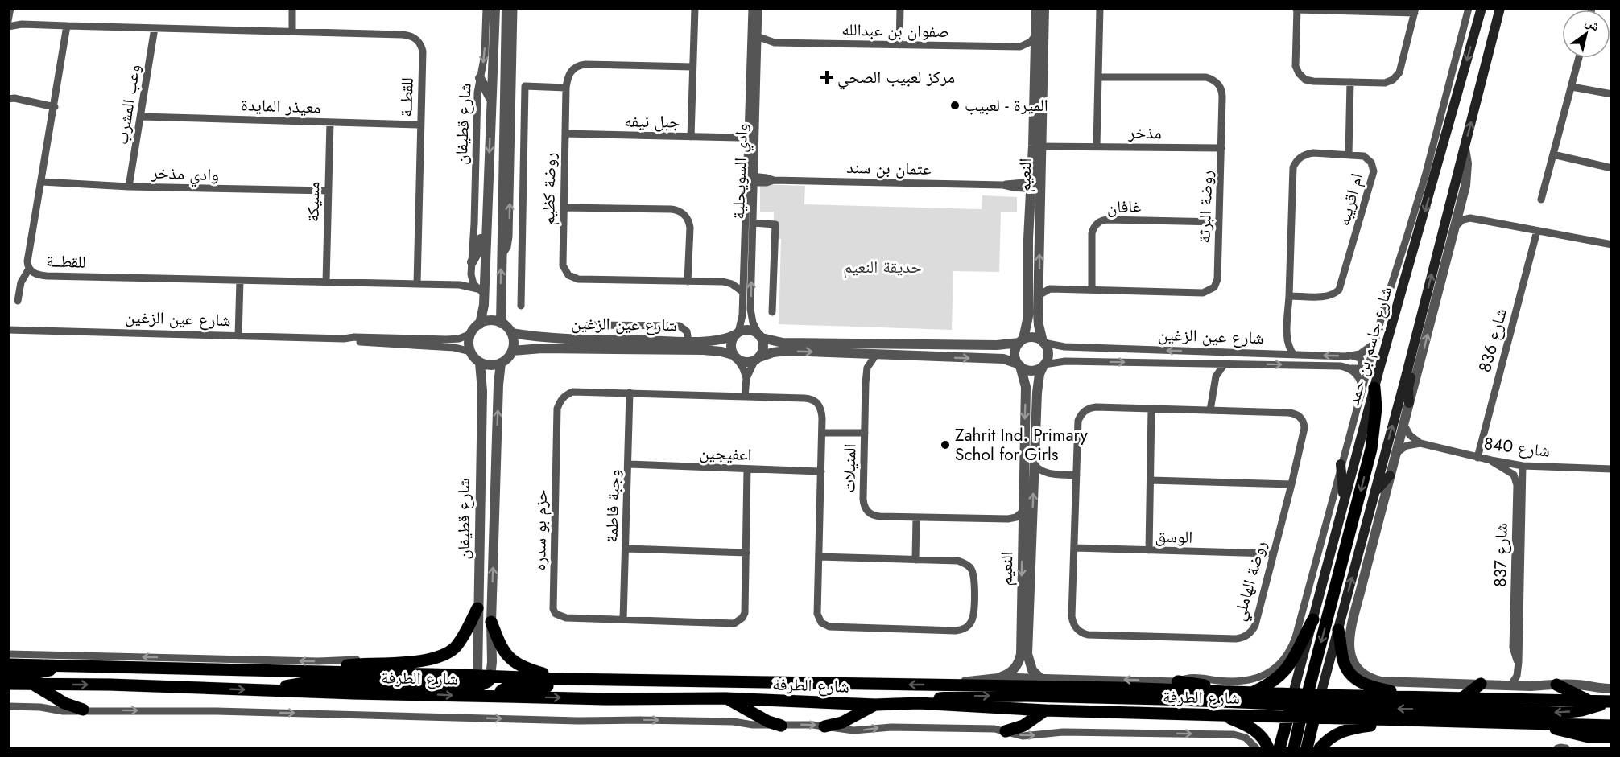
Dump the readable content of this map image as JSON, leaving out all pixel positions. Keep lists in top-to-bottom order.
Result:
{
  "streets": {
    "main road": ["شارع جاسم بن حمد", "شارع الطرفة"],
    "street": [
      "صفوان بن عبدالله",
      "للقطــة",
      "وعب المشرب",
      "معيذر المايدة",
      "جبل نيفه",
      "شارع قطيفان",
      "مذخر",
      "عثمان بن سند",
      "وادي السويحلية",
      "وادي مذخر",
      "النعيم",
      "روضة كظيم",
      "ام اقريبه",
      "مسيكة",
      "غافان",
      "روضة البرثة",
      "شارع عين الزغين",
      "شارع 836",
      "شارع 840",
      "اعفيجين",
      "المنيلات",
      "وجبة فاطمة",
      "حزم بو سدره",
      "الوسق",
      "شارع 837",
      "روضة الهاملي"
    ]
  },
  "crossings": [
    ["صفوان بن عبدالله", "وادي السويحلية"],
    ["صفوان بن عبدالله", "النعيم"],
    ["للقطــة", "وعب المشرب"],
    ["للقطــة", "معيذر المايدة"],
    ["للقطــة", "شارع قطيفان"],
    ["للقطــة", "وادي مذخر"],
    ["للقطــة", "مسيكة"],
    ["وعب المشرب", "معيذر المايدة"],
    ["وعب المشرب", "وادي مذخر"],
    ["معيذر المايدة", "مسيكة"],
    ["جبل نيفه", "وادي السويحلية"],
    ["جبل نيفه", "روضة كظيم"],
    ["شارع قطيفان", "شارع عين الزغين"],
    ["شارع قطيفان", "شارع الطرفة"],
    ["مذخر", "النعيم"],
    ["مذخر", "روضة البرثة"],
    ["عثمان بن سند", "وادي السويحلية"],
    ["عثمان بن سند", "النعيم"],
    ["وادي السويحلية", "روضة كظيم"],
    ["وادي السويحلية", "شارع عين الزغين"],
    ["وادي مذخر", "مسيكة"],
    ["النعيم", "روضة البرثة"],
    ["النعيم", "شارع عين الزغين"],
    ["النعيم", "المنيلات"],
    ["النعيم", "شارع الطرفة"],
    ["ام اقريبه", "شارع عين الزغين"],
    ["غافان", "روضة البرثة"],
    ["شارع عين الزغين", "شارع جاسم بن حمد"],
    ["شارع 836", "شارع 840"],
    ["شارع جاسم بن حمد", "شارع الطرفة"],
    ["شارع 840", "شارع 837"],
    ["اعفيجين", "وجبة فاطمة"],
    ["اعفيجين", "حزم بو سدره"],
    ["وجبة فاطمة", "حزم بو سدره"],
    ["الوسق", "روضة الهاملي"]
  ],
  "parks": ["حديقة النعيم"],
  "places": {
    "health": ["مركز لعبيب الصحي"],
    "other": ["الميرة - لعبيب", "Zahrit Ind. Primary Schol for Girls"]
  },
  "north": "top right"
}
